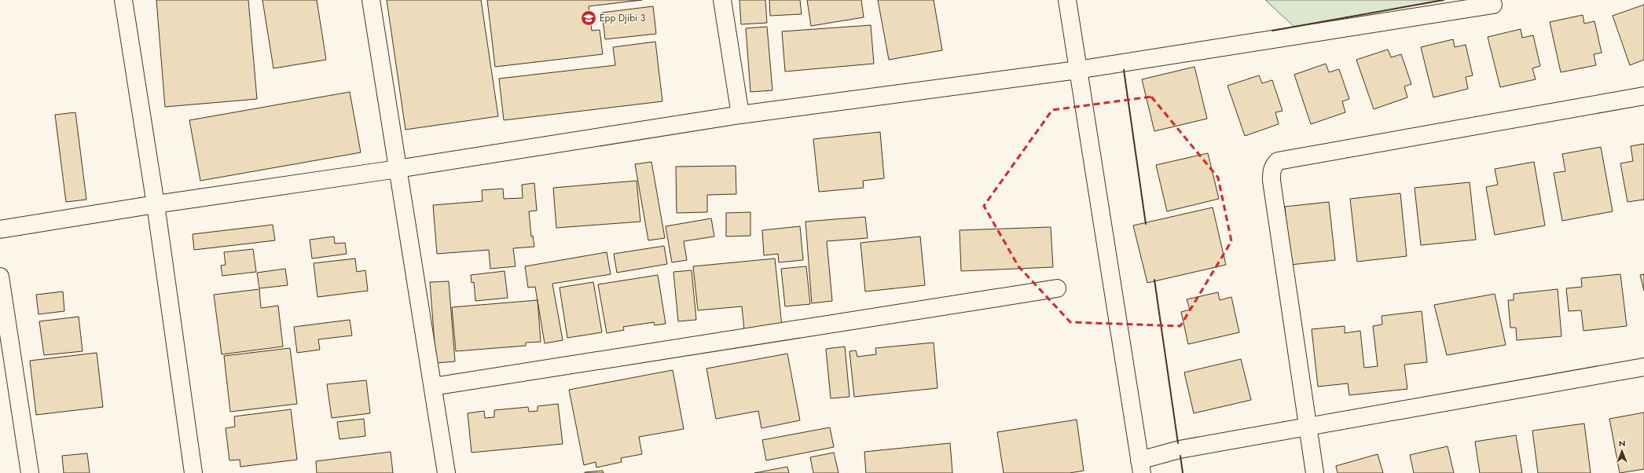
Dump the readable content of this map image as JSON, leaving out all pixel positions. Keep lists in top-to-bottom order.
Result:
{
  "places": {
    "school or university": ["Epp Djibi 3"]
  },
  "north": "top"
}
